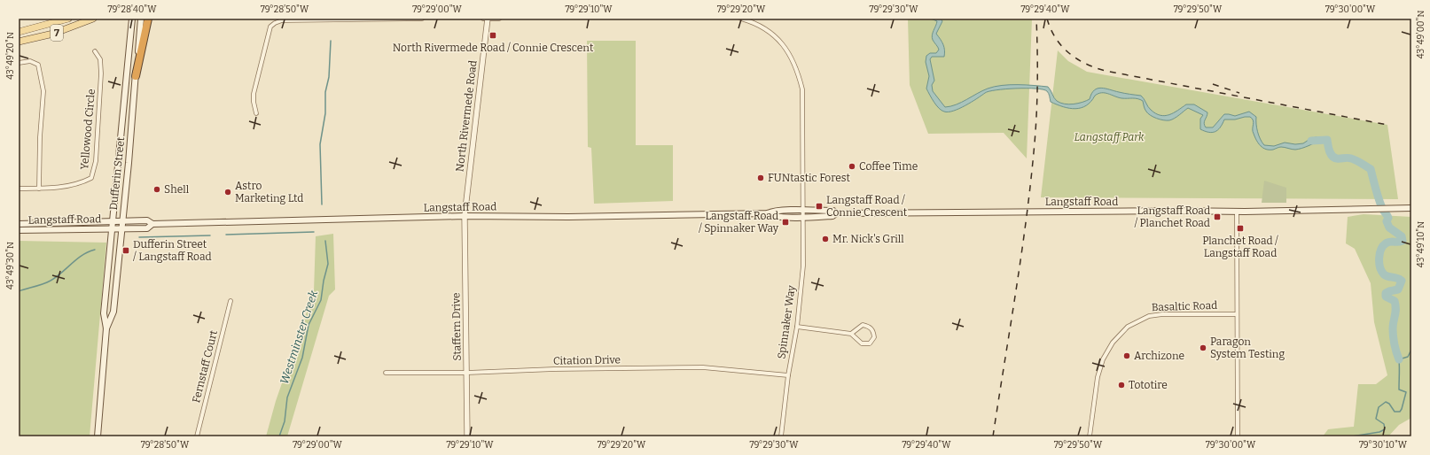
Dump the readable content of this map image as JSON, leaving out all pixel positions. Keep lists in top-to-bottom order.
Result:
{
  "streets": {
    "main road": ["7", "Dufferin Street", "Langstaff Road"],
    "street": [
      "North Rivermede Road",
      "Yellowood Circle",
      "Basaltic Road",
      "Spinnaker Way",
      "Staffern Drive",
      "Citation Drive",
      "Fernstaff Court"
    ]
  },
  "crossings": [
    ["North Rivermede Road", "Langstaff Road"],
    ["North Rivermede Road", "Staffern Drive"],
    ["Dufferin Street", "Langstaff Road"],
    ["Langstaff Road", "Spinnaker Way"],
    ["Langstaff Road", "Staffern Drive"],
    ["Spinnaker Way", "Citation Drive"],
    ["Staffern Drive", "Citation Drive"]
  ],
  "water": ["Westminster Creek"],
  "parks": ["Langstaff Park"],
  "places": {
    "transit": [
      "North Rivermede Road / Connie Crescent",
      "Langstaff Road / Connie Crescent",
      "Langstaff Road / Planchet Road",
      "Langstaff Road / Spinnaker Way",
      "Planchet Road / Langstaff Road",
      "Dufferin Street / Langstaff Road"
    ],
    "other": [
      "Coffee Time",
      "FUNtastic Forest",
      "Shell",
      "Astro Marketing Ltd",
      "Mr. Nick's Grill",
      "Paragon System Testing",
      "Archizone",
      "Tototire"
    ]
  },
  "coordinates": [
    "79°28'40\"W",
    "79°28'50\"W",
    "79°29'00\"W",
    "79°29'10\"W",
    "79°29'20\"W",
    "79°29'30\"W",
    "79°29'40\"W",
    "79°29'50\"W",
    "79°30'00\"W",
    "43°49'00\"N",
    "43°49'20\"N",
    "43°49'10\"N",
    "43°49'30\"N",
    "79°30'10\"W"
  ]
}
